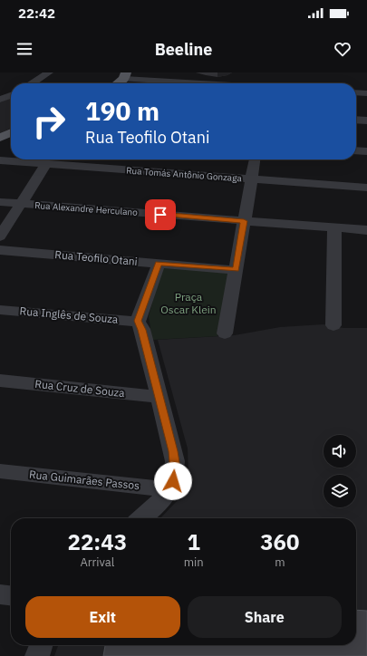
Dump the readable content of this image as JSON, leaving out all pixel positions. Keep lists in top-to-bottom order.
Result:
{
  "streets": {
    "street": [
      "Rua Tomás Antônio Gonzaga",
      "Rua Alexandre Herculano",
      "Rua Teofilo Otani",
      "Rua Inglês de Souza",
      "Rua Cruz de Souza",
      "Rua Guimarães Passos"
    ]
  },
  "parks": ["Praça Oscar Klein"],
  "page": {
    "status": "22:42",
    "header": "Beeline",
    "turn": ["190 m", "Rua Teofilo Otani"],
    "eta": [
      "22:43",
      "Arrival",
      "1",
      "min",
      "360",
      "m"
    ],
    "buttons": ["Exit", "Share"]
  }
}
